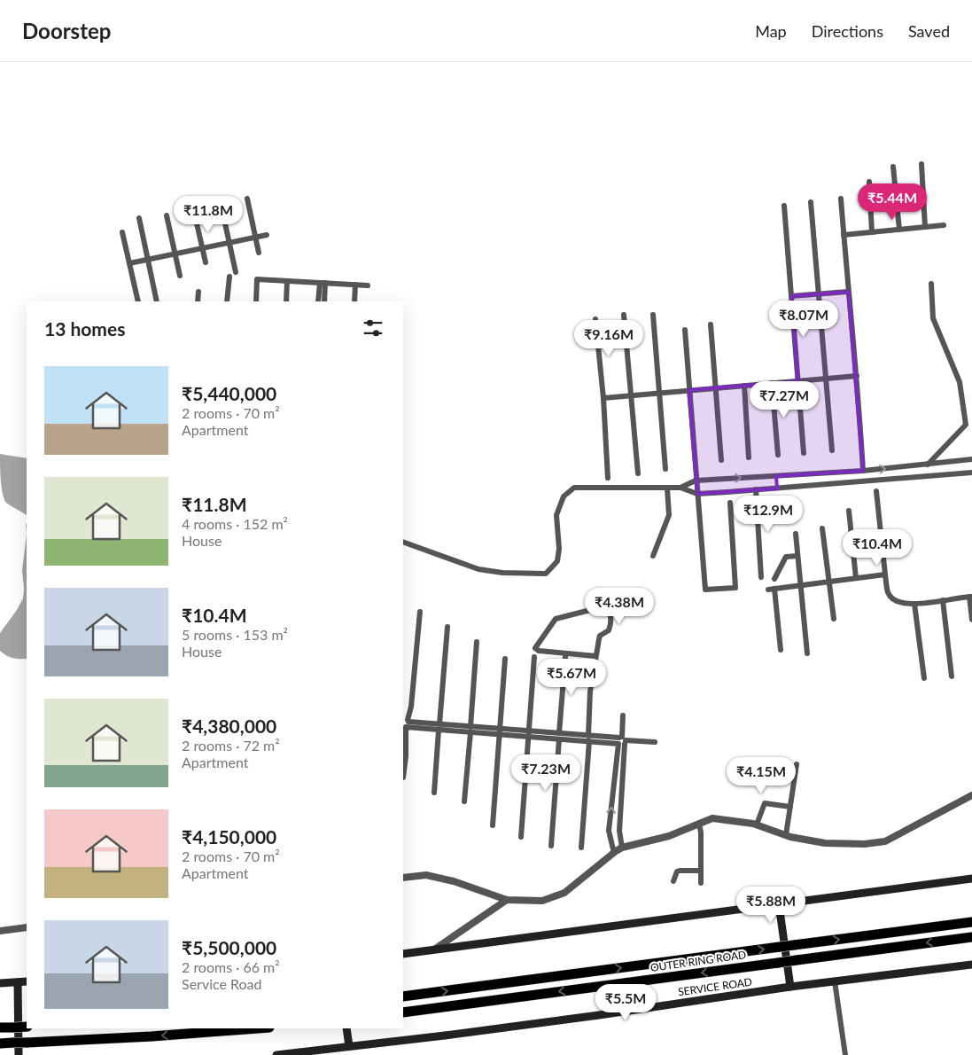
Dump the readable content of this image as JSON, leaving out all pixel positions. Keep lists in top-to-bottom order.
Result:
{
  "streets": {
    "highway": ["OUTER RING ROAD"],
    "main road": ["SERVICE ROAD"]
  },
  "page": {
    "header": "Doorstep",
    "nav": ["Map", "Directions", "Saved"],
    "price": [
      "₹5.44M",
      "₹11.8M",
      "₹8.07M",
      "₹9.16M",
      "₹7.27M",
      "₹12.9M",
      "₹10.4M",
      "₹4.38M",
      "₹5.67M",
      "₹7.23M",
      "₹4.15M",
      "₹5.88M",
      "₹5.5M"
    ],
    "heading": "13 homes",
    "list": [
      {
        "name": "₹5,440,000",
        "note": "2 rooms · 70 m² · Apartment"
      },
      {
        "name": "₹11.8M",
        "note": "4 rooms · 152 m² · House"
      },
      {
        "name": "₹10.4M",
        "note": "5 rooms · 153 m² · House"
      },
      {
        "name": "₹4,380,000",
        "note": "2 rooms · 72 m² · Apartment"
      },
      {
        "name": "₹4,150,000",
        "note": "2 rooms · 70 m² · Apartment"
      },
      {
        "name": "₹5,500,000",
        "note": "2 rooms · 66 m² · Service Road"
      }
    ]
  }
}
